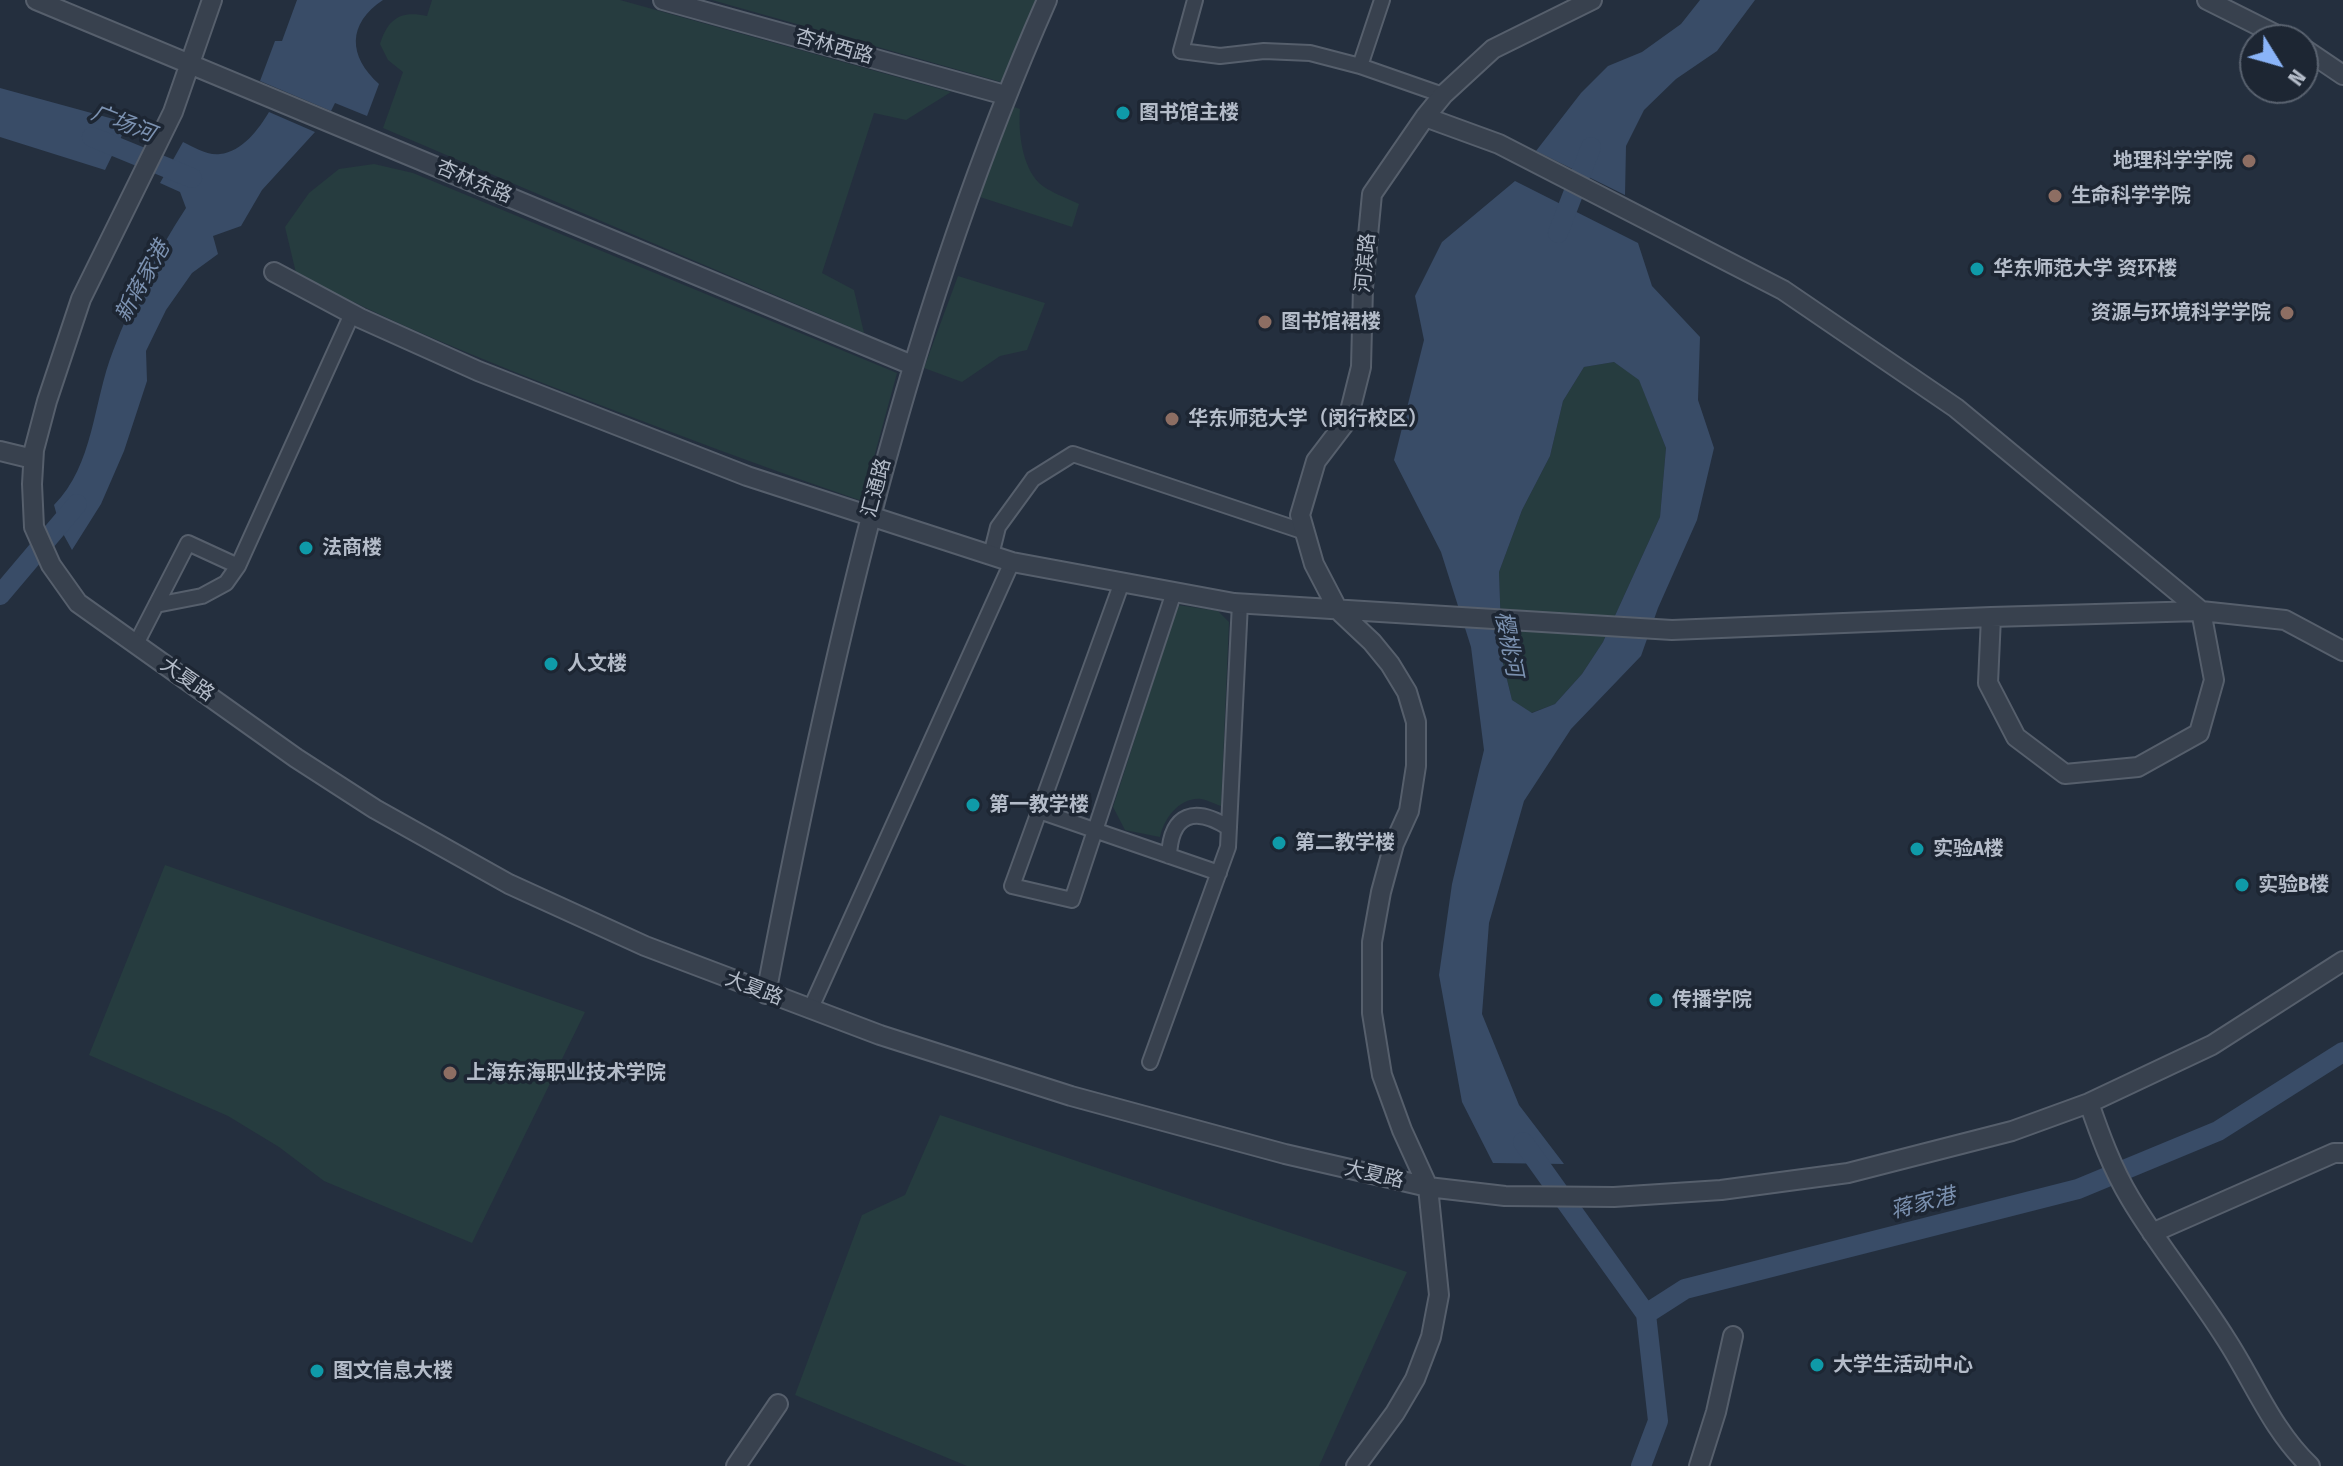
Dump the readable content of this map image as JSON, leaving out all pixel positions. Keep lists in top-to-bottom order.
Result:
{
  "streets": {
    "street": [
      "杏林西路",
      "杏林东路",
      "河滨路",
      "汇通路",
      "大夏路"
    ]
  },
  "crossings": [
    ["杏林西路", "汇通路"],
    ["杏林东路", "汇通路"],
    ["杏林东路", "大夏路"],
    ["河滨路", "大夏路"],
    ["汇通路", "大夏路"]
  ],
  "water": [
    "广场河",
    "新蒋家港",
    "樱桃河",
    "蒋家港"
  ],
  "places": [
    "图书馆主楼",
    "地理科学学院",
    "生命科学学院",
    "华东师范大学 资环楼",
    "资源与环境科学学院",
    "图书馆裙楼",
    "华东师范大学（闵行校区）",
    "法商楼",
    "人文楼",
    "第一教学楼",
    "第二教学楼",
    "实验A楼",
    "实验B楼",
    "传播学院",
    "上海东海职业技术学院",
    "大学生活动中心",
    "图文信息大楼"
  ],
  "north": "bottom right"
}
